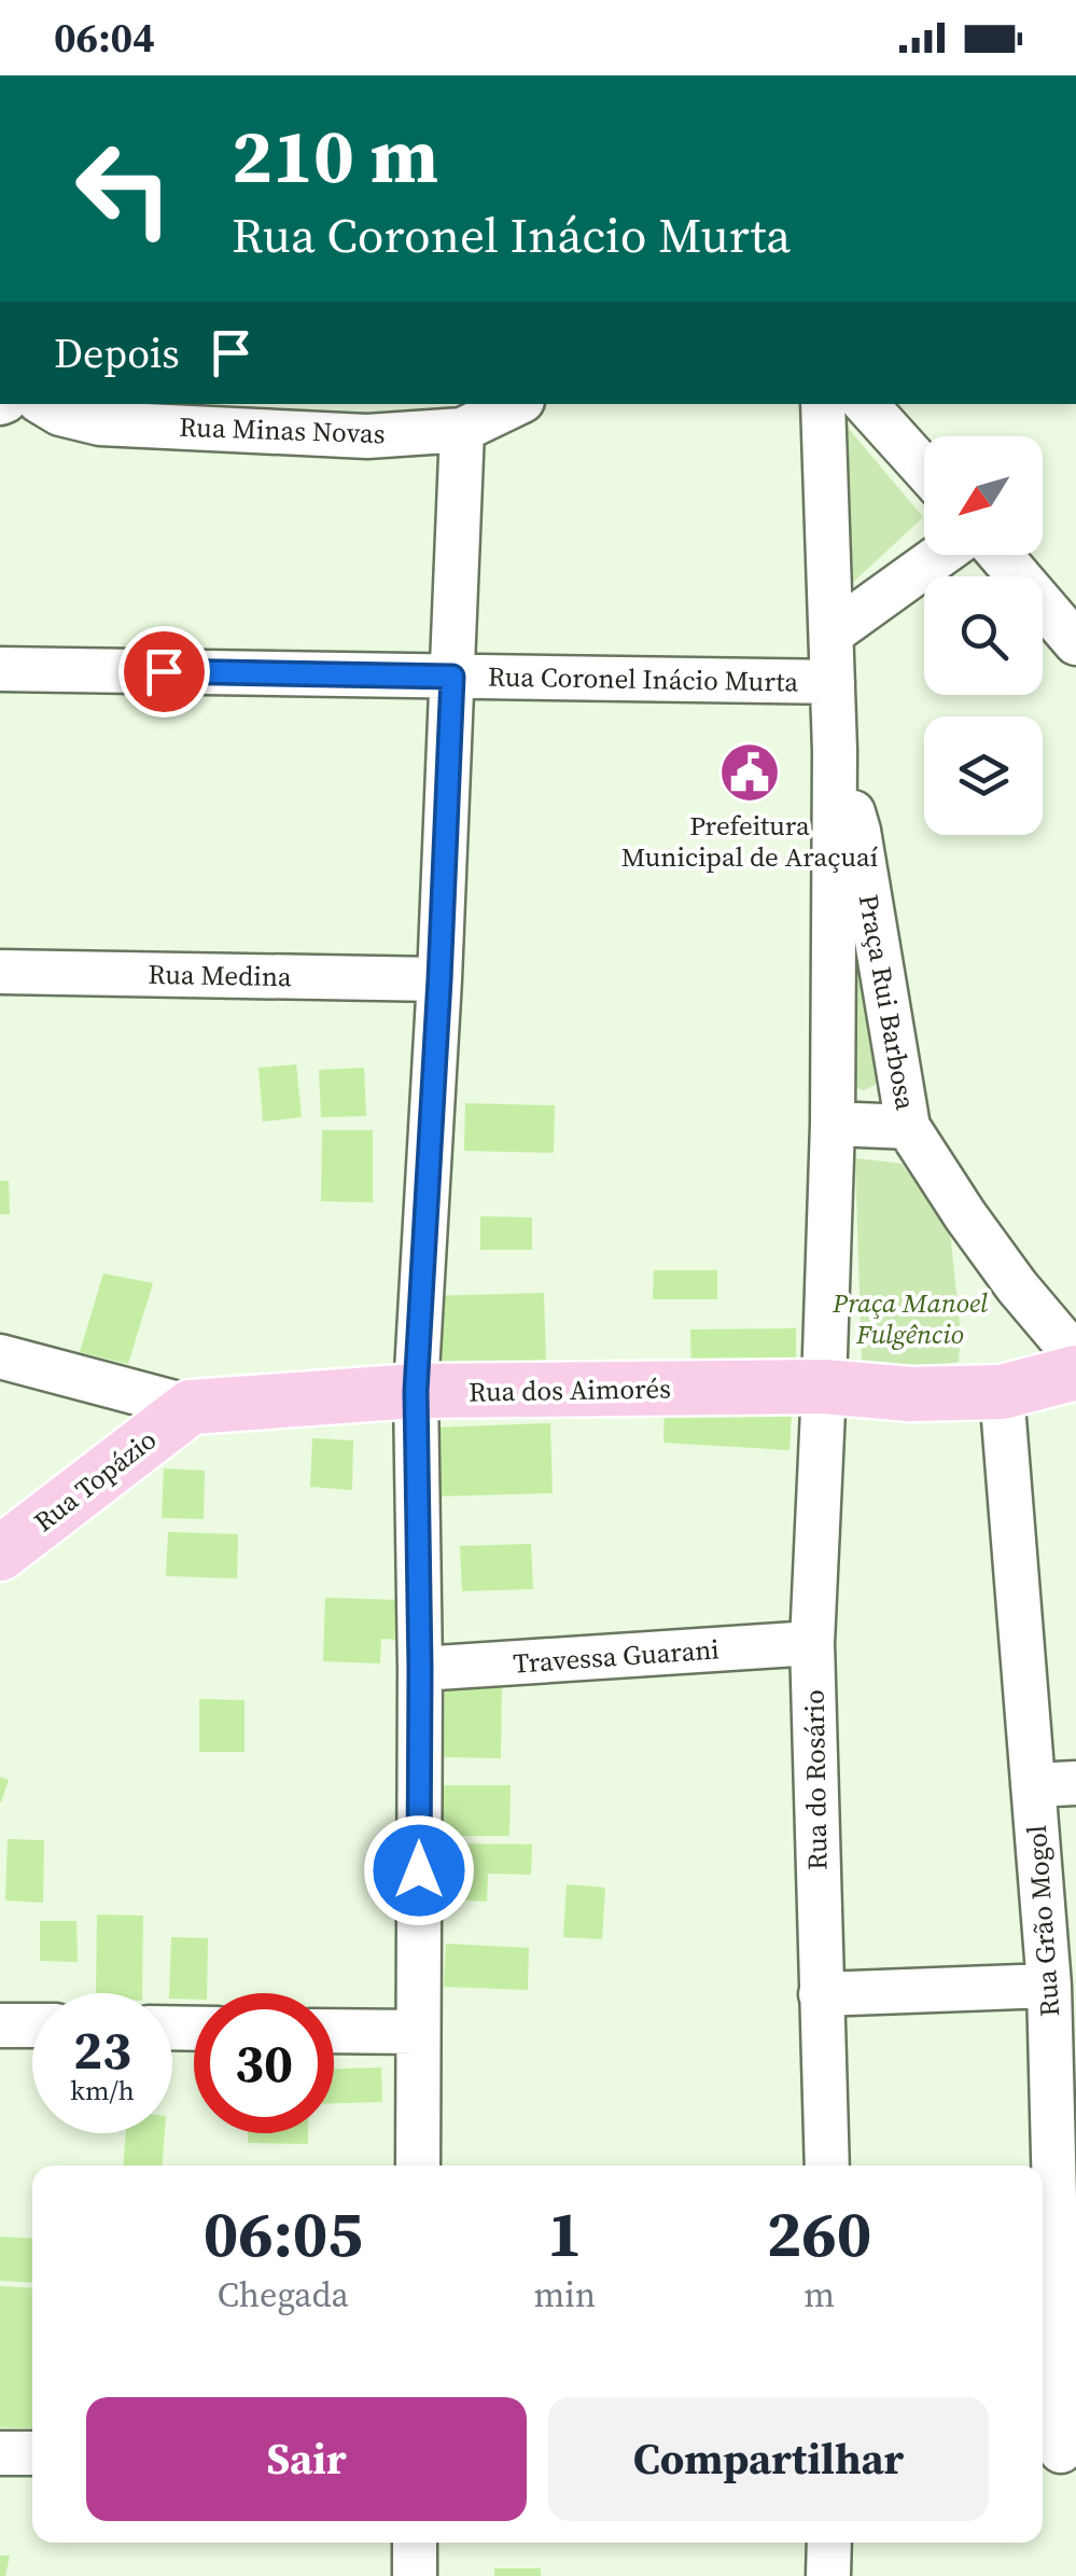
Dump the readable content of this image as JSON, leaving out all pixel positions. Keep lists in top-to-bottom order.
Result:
{
  "streets": {
    "main road": ["Rua dos Aimorés", "Rua Topázio"],
    "street": [
      "Rua Minas Novas",
      "Rua Coronel Inácio Murta",
      "Rua Medina",
      "Praça Rui Barbosa",
      "Travessa Guarani",
      "Rua do Rosário",
      "Rua Grão Mogol"
    ]
  },
  "crossings": [
    ["Rua Coronel Inácio Murta", "Praça Rui Barbosa"],
    ["Rua dos Aimorés", "Rua Topázio"],
    ["Rua dos Aimorés", "Rua do Rosário"],
    ["Rua dos Aimorés", "Rua Grão Mogol"],
    ["Travessa Guarani", "Rua do Rosário"]
  ],
  "parks": ["Praça Manoel Fulgêncio"],
  "places": {
    "public building": ["Prefeitura Municipal de Araçuaí"]
  },
  "north": "bottom left",
  "page": {
    "status": "06:04",
    "turn": ["210 m", "Rua Coronel Inácio Murta"],
    "then": "Depois",
    "speed": "23 km/h",
    "limit": "30",
    "eta": [
      "06:05",
      "Chegada",
      "1",
      "min",
      "260",
      "m"
    ],
    "buttons": ["Sair", "Compartilhar"]
  }
}
